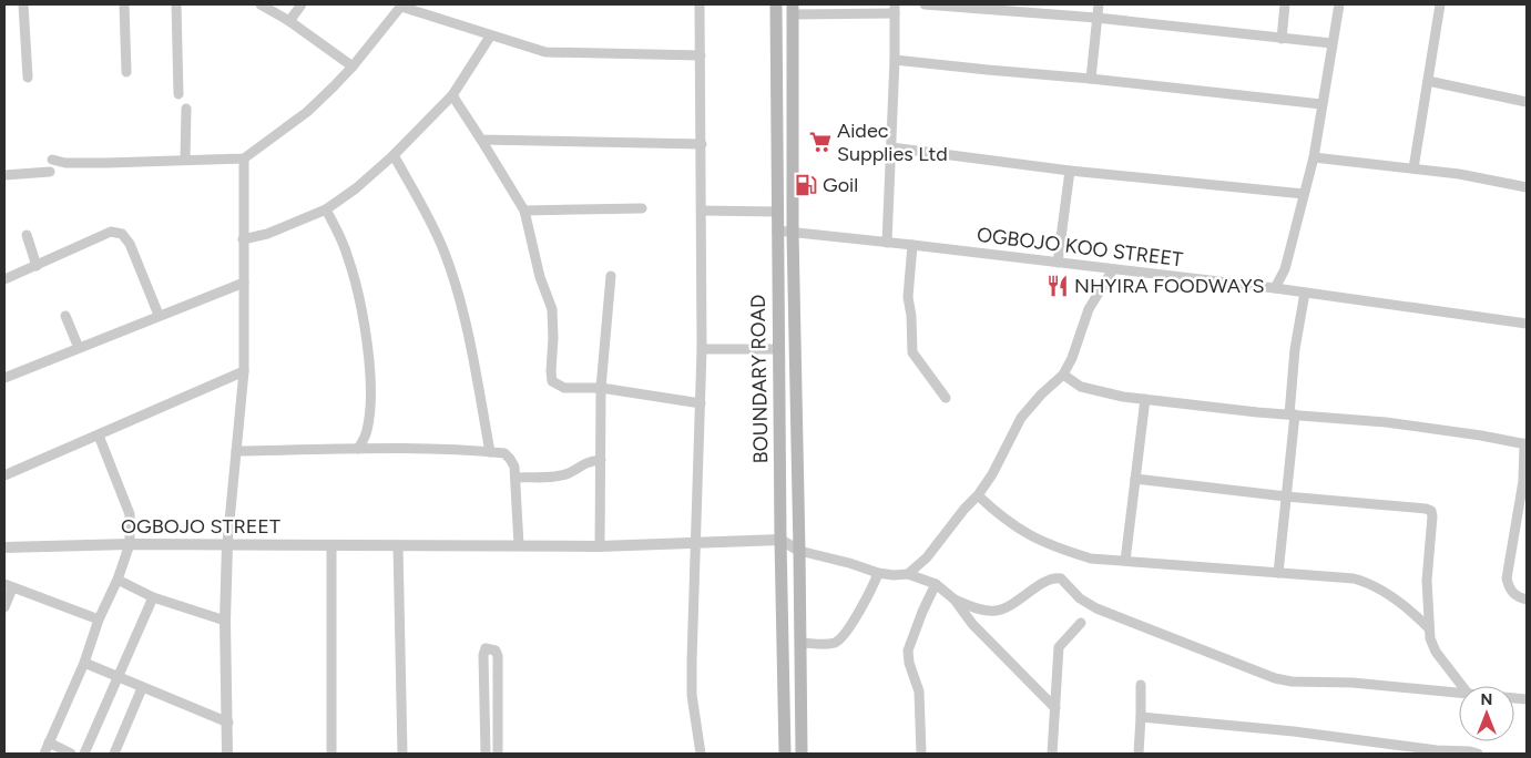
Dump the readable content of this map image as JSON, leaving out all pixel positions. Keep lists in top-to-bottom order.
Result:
{
  "streets": {
    "main road": ["BOUNDARY ROAD"],
    "street": ["OGBOJO KOO STREET", "OGBOJO STREET"]
  },
  "crossings": [
    ["OGBOJO KOO STREET", "BOUNDARY ROAD"],
    ["BOUNDARY ROAD", "OGBOJO STREET"]
  ],
  "places": {
    "supermarket": ["Aidec Supplies Ltd"],
    "fuel station": ["Goil"],
    "restaurant": ["NHYIRA FOODWAYS"]
  },
  "north": "top"
}
